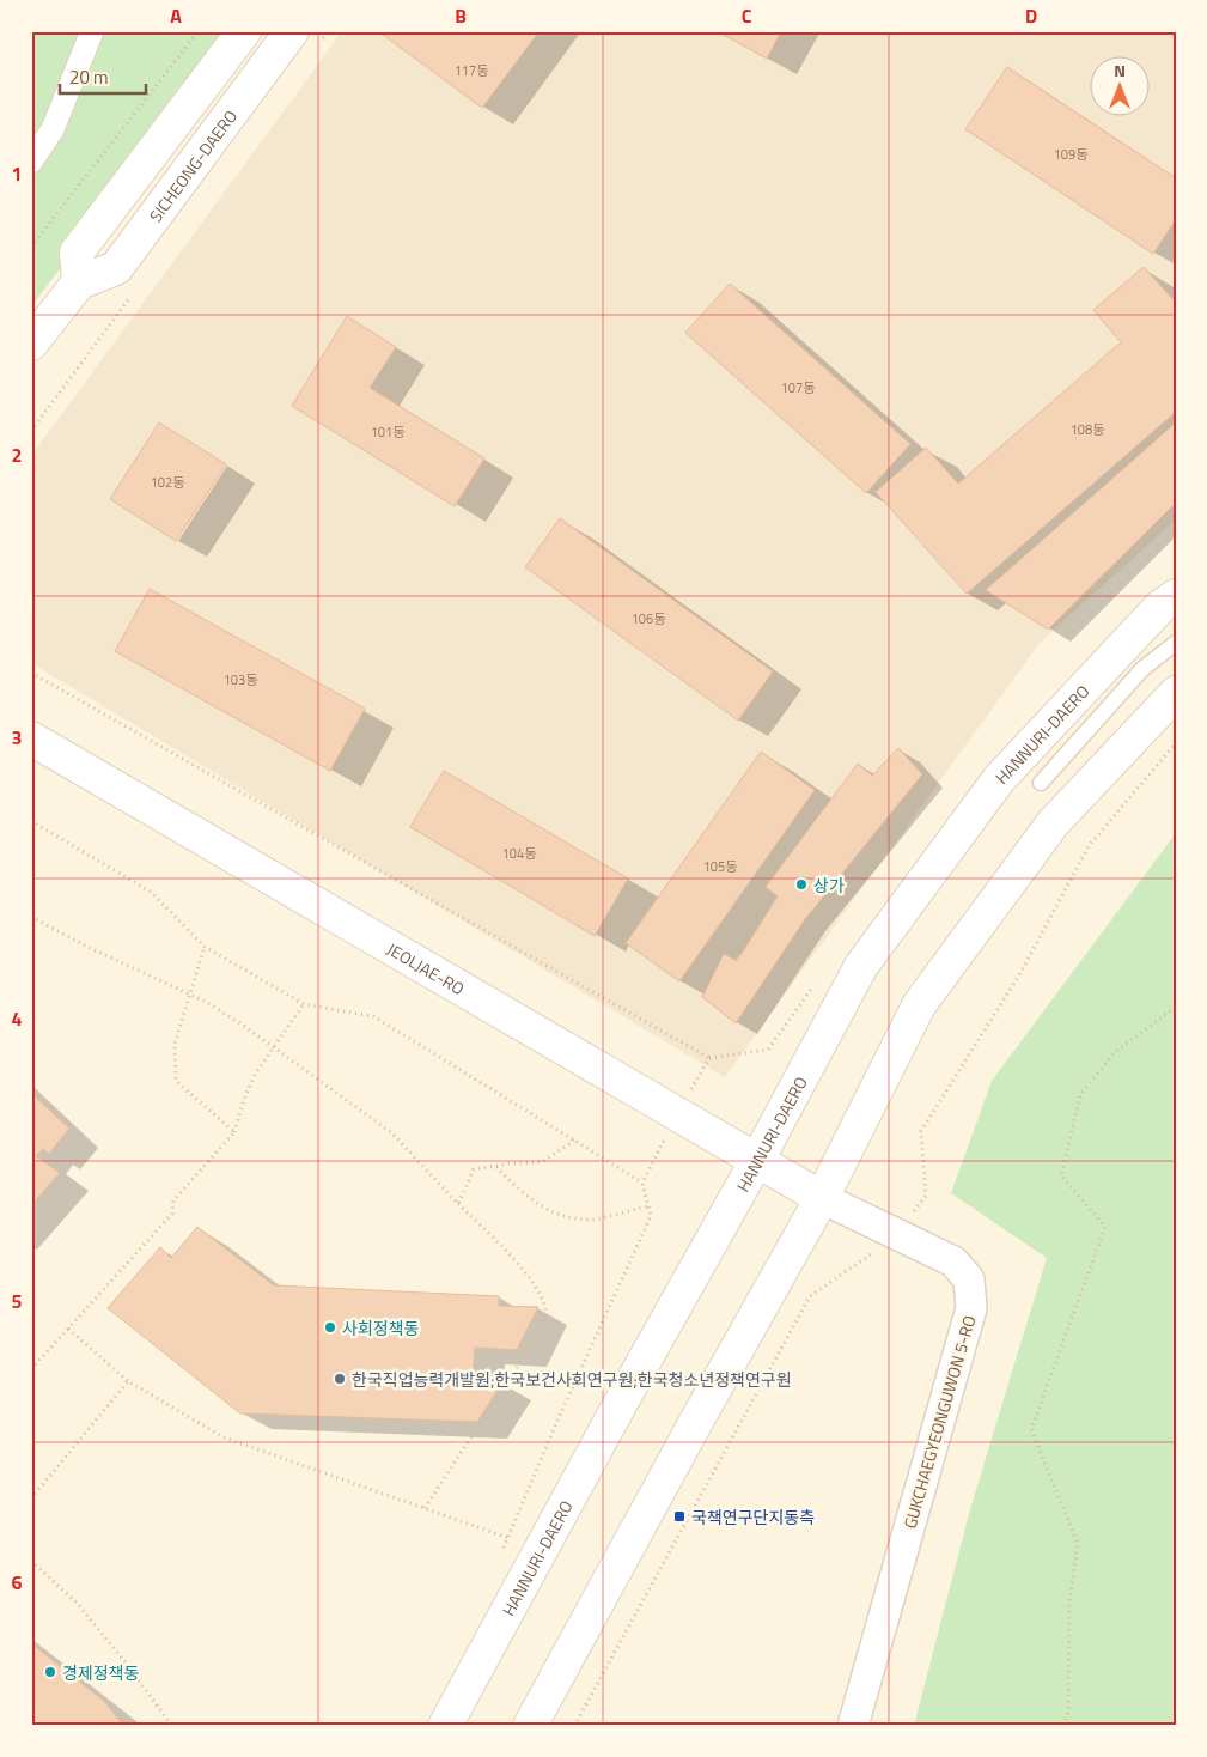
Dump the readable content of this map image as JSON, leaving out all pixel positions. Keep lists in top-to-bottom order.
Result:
{
  "streets": {
    "street": [
      "SICHEONG-DAERO",
      "HANNURI-DAERO",
      "JEOLJAE-RO",
      "GUKCHAEGYEONGUWON 5-RO"
    ]
  },
  "crossings": [
    ["HANNURI-DAERO", "JEOLJAE-RO"],
    ["JEOLJAE-RO", "GUKCHAEGYEONGUWON 5-RO"]
  ],
  "places": {
    "other": [
      "상가",
      "사회정책동",
      "한국직업능력개발원;한국보건사회연구원;한국청소년정책연구원",
      "경제정책동"
    ],
    "transit": ["국책연구단지동측"]
  },
  "house_numbers": [
    "117동",
    "109동",
    "107동",
    "108동",
    "101동",
    "102동",
    "106동",
    "103동",
    "104동",
    "105동"
  ],
  "scale_bar": "20 m",
  "north": "top",
  "grid": {
    "columns": [
      "A",
      "B",
      "C",
      "D"
    ],
    "rows": [
      "1",
      "2",
      "3",
      "4",
      "5",
      "6"
    ]
  }
}
